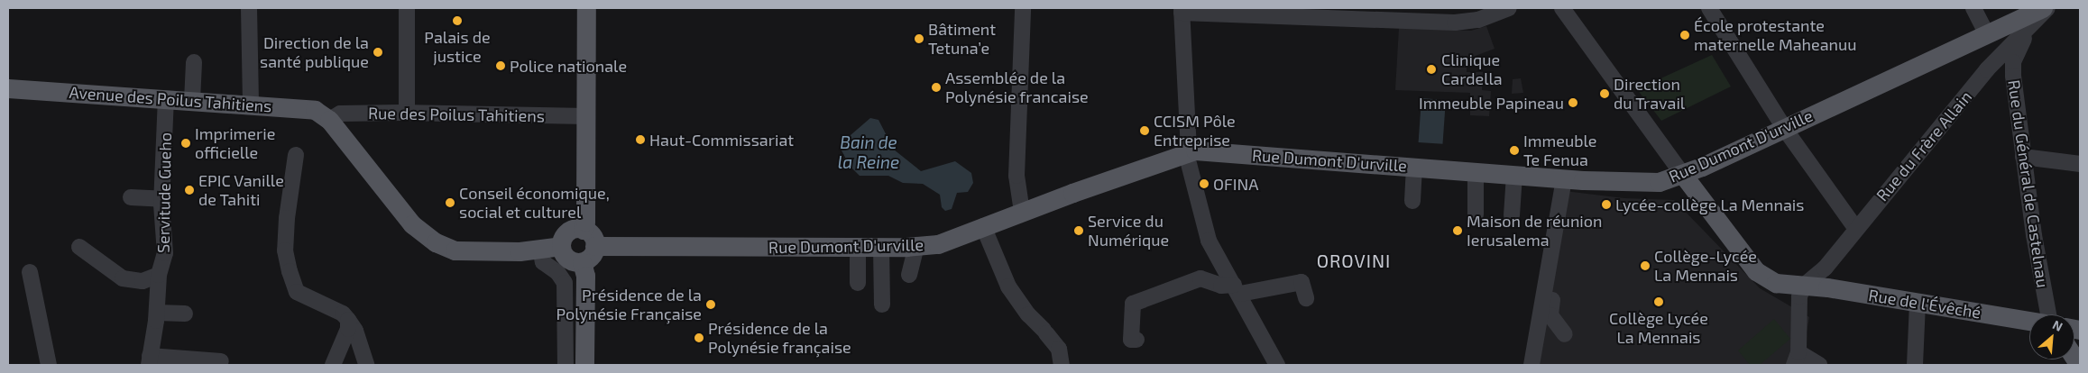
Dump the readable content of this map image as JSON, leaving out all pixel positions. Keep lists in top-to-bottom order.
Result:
{
  "streets": {
    "main road": ["Avenue des Poilus Tahitiens", "Rue Dumont D'urville", "Rue de l'Évêché"],
    "street": [
      "Rue des Poilus Tahitiens",
      "Rue du Frère Allain",
      "Rue du Général de Castelnau",
      "Servitude Gueho"
    ]
  },
  "crossings": [
    ["Avenue des Poilus Tahitiens", "Rue des Poilus Tahitiens"],
    ["Avenue des Poilus Tahitiens", "Servitude Gueho"],
    ["Rue Dumont D'urville", "Rue du Frère Allain"],
    ["Rue Dumont D'urville", "Rue du Général de Castelnau"],
    ["Rue Dumont D'urville", "Rue de l'Évêché"],
    ["Rue du Frère Allain", "Rue du Général de Castelnau"],
    ["Rue du Frère Allain", "Rue de l'Évêché"]
  ],
  "districts": ["OROVINI"],
  "water": ["Bain de la Reine"],
  "places": [
    "Palais de justice",
    "École protestante maternelle Maheanuu",
    "Bâtiment Tetuna’e",
    "Direction de la santé publique",
    "Police nationale",
    "Clinique Cardella",
    "Assemblée de la Polynésie francaise",
    "Direction du Travail",
    "Immeuble Papineau",
    "CCISM Pôle Entreprise",
    "Haut-Commissariat",
    "Imprimerie officielle",
    "Immeuble Te Fenua",
    "OFINA",
    "EPIC Vanille de Tahiti",
    "Conseil économique, social et culturel",
    "Lycée-collège La Mennais",
    "Service du Numérique",
    "Maison de réunion Ierusalema",
    "Collège-Lycée La Mennais",
    "Collège Lycée La Mennais",
    "Présidence de la Polynésie Française",
    "Présidence de la Polynésie française"
  ],
  "north": "top right"
}
